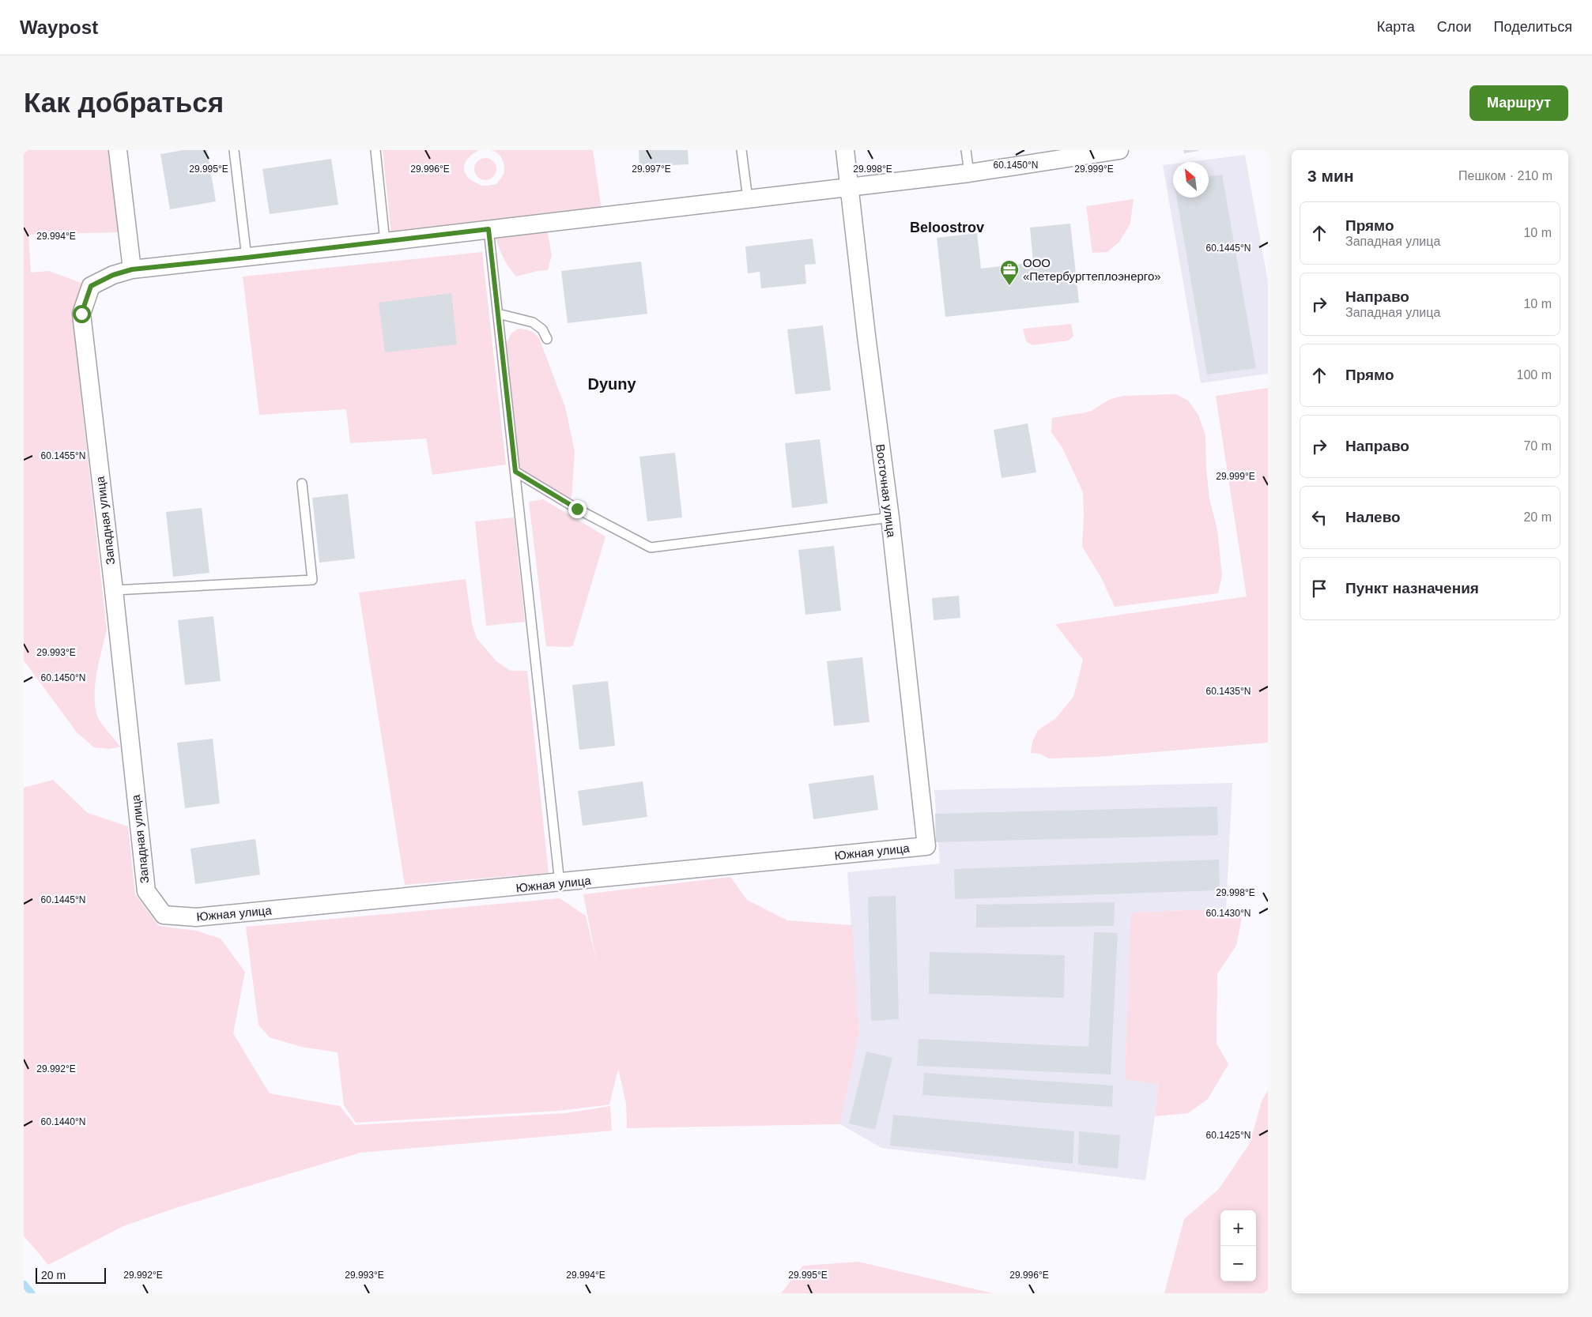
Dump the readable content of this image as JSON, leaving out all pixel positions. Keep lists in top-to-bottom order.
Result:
{
  "streets": {
    "street": ["Восточная улица", "Западная улица", "Южная улица"]
  },
  "crossings": [
    ["Восточная улица", "Западная улица"],
    ["Восточная улица", "Южная улица"],
    ["Западная улица", "Южная улица"]
  ],
  "districts": ["Beloostrov", "Dyuny"],
  "places": {
    "office": ["ООО «Петербургтеплоэнерго»"]
  },
  "scale_bar": "20 m",
  "north": "top left",
  "page": {
    "header": "Waypost",
    "nav": ["Карта", "Слои", "Поделиться"],
    "buttons": "Маршрут",
    "title": "Как добраться",
    "heading": ["3 мин", "Пешком · 210 m"],
    "list": [
      ["Прямо", "Западная улица", "10 m"],
      ["Направо", "Западная улица", "10 m"],
      ["Прямо", "100 m"],
      ["Направо", "70 m"],
      ["Налево", "20 m"],
      "Пункт назначения"
    ],
    "map_buttons": ["+", "−"],
    "scale": "20 m"
  },
  "coordinates": [
    "60.1450°N",
    "29.995°E",
    "29.996°E",
    "29.997°E",
    "29.998°E",
    "29.999°E",
    "29.994°E",
    "60.1445°N",
    "60.1455°N",
    "29.993°E",
    "60.1435°N",
    "60.1430°N",
    "29.992°E",
    "60.1440°N",
    "60.1425°N"
  ]
}
